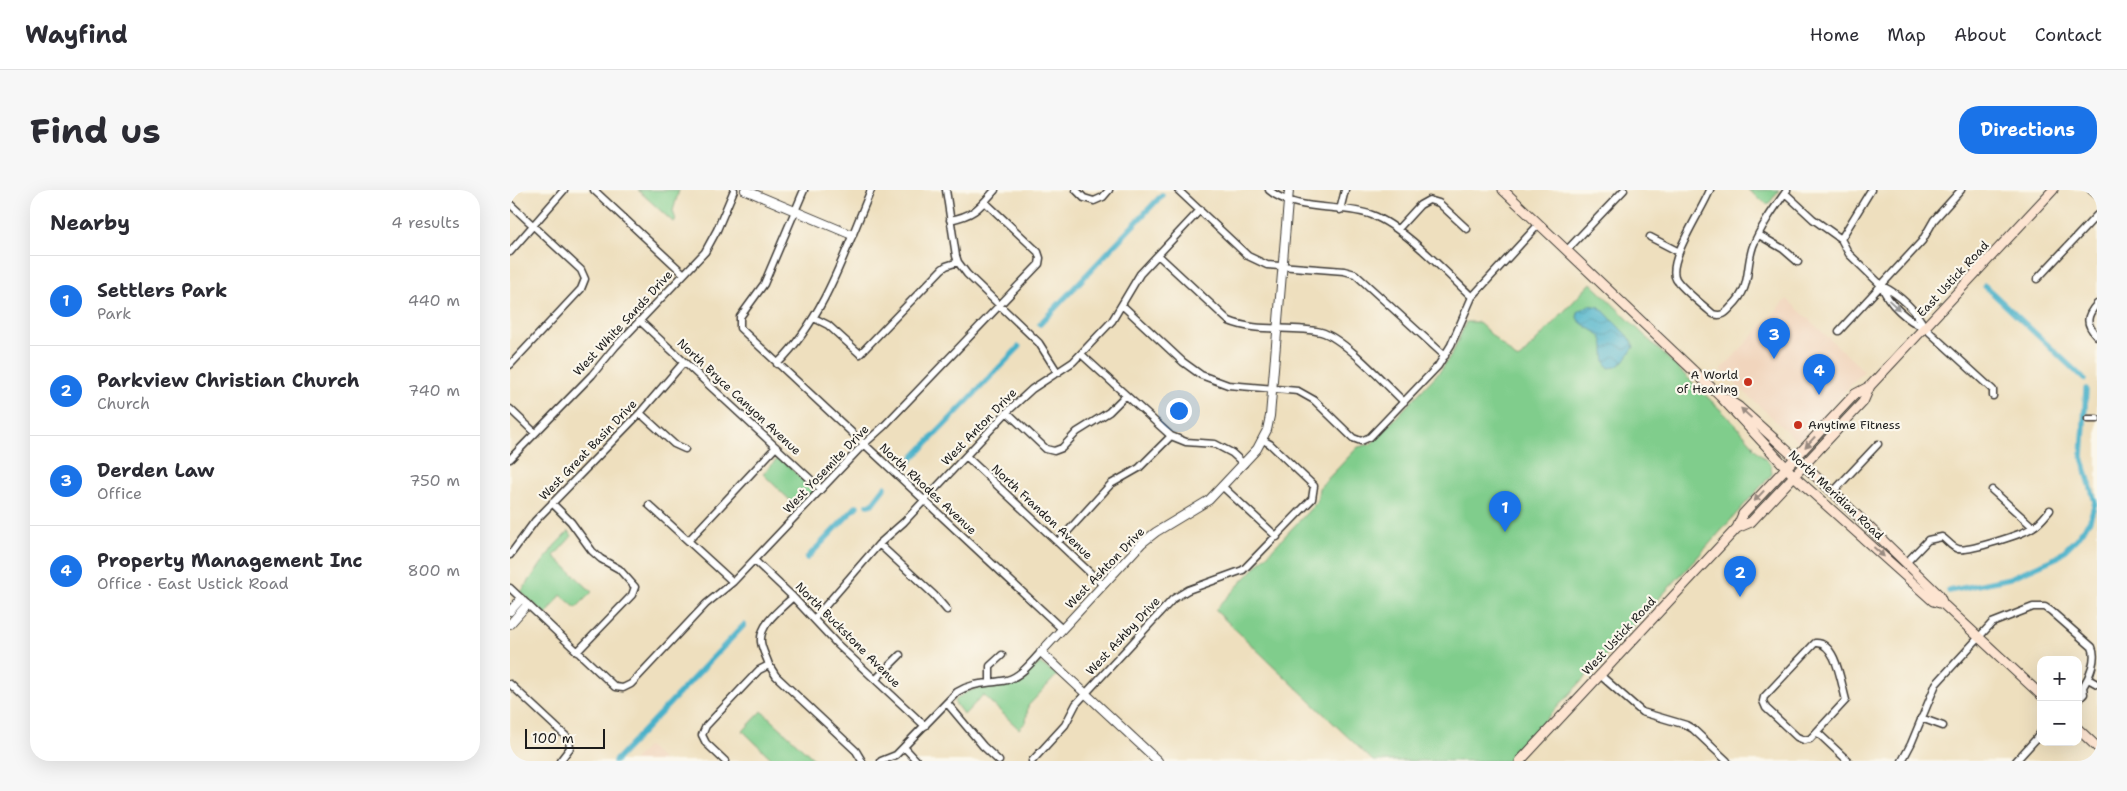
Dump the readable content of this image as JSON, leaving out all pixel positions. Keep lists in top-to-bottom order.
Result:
{
  "streets": {
    "main road": ["East Ustick Road", "North Meridian Road", "West Ustick Road"],
    "street": [
      "West White Sands Drive",
      "North Bryce Canyon Avenue",
      "West Anton Drive",
      "West Great Basin Drive",
      "West Yosemite Drive",
      "North Rhodes Avenue",
      "North Frandon Avenue",
      "West Ashton Drive",
      "North Buckstone Avenue",
      "West Ashby Drive"
    ]
  },
  "crossings": [
    ["East Ustick Road", "North Meridian Road"],
    ["East Ustick Road", "West Ustick Road"],
    ["West White Sands Drive", "North Bryce Canyon Avenue"],
    ["North Bryce Canyon Avenue", "West Great Basin Drive"],
    ["North Bryce Canyon Avenue", "West Yosemite Drive"],
    ["West Anton Drive", "North Rhodes Avenue"],
    ["West Anton Drive", "North Frandon Avenue"],
    ["West Anton Drive", "North Buckstone Avenue"],
    ["West Yosemite Drive", "North Rhodes Avenue"],
    ["West Yosemite Drive", "North Buckstone Avenue"],
    ["North Rhodes Avenue", "West Ashton Drive"],
    ["North Meridian Road", "West Ustick Road"],
    ["North Frandon Avenue", "West Ashton Drive"],
    ["West Ashton Drive", "North Buckstone Avenue"],
    ["West Ashton Drive", "West Ashby Drive"]
  ],
  "places": ["A World of Hearing", "Anytime Fitness"],
  "scale_bar": "100 m",
  "page": {
    "header": "Wayfind",
    "nav": [
      "Home",
      "Map",
      "About",
      "Contact"
    ],
    "buttons": "Directions",
    "title": "Find us",
    "heading": ["Nearby", "4 results"],
    "list": [
      {
        "mark": "1",
        "name": "Settlers Park",
        "note": "Park",
        "value": "440 m"
      },
      {
        "mark": "2",
        "name": "Parkview Christian Church",
        "note": "Church",
        "value": "740 m"
      },
      {
        "mark": "3",
        "name": "Derden Law",
        "note": "Office",
        "value": "750 m"
      },
      {
        "mark": "4",
        "name": "Property Management Inc",
        "note": "Office · East Ustick Road",
        "value": "800 m"
      }
    ],
    "pins": [
      "3",
      "4",
      "1",
      "2"
    ],
    "map_buttons": ["+", "−"],
    "scale": "100 m"
  }
}
